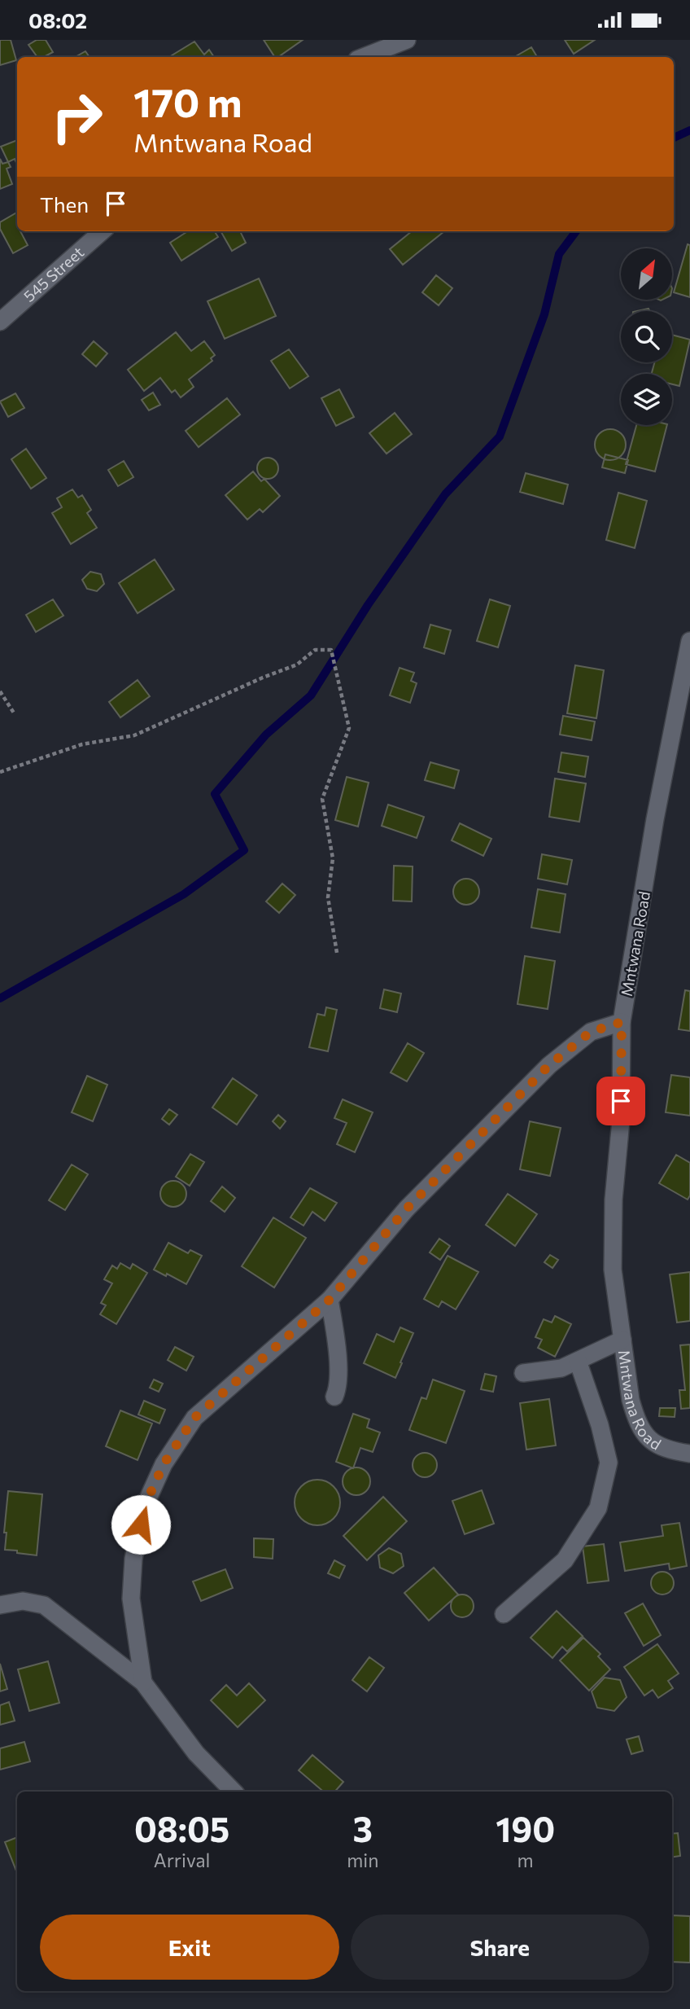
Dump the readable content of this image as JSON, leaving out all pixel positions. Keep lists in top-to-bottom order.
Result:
{
  "streets": {
    "street": ["545 Street", "Mntwana Road"]
  },
  "north": "top right",
  "page": {
    "status": "08:02",
    "turn": ["170 m", "Mntwana Road"],
    "then": "Then",
    "eta": [
      "08:05",
      "Arrival",
      "3",
      "min",
      "190",
      "m"
    ],
    "buttons": ["Exit", "Share"]
  }
}
